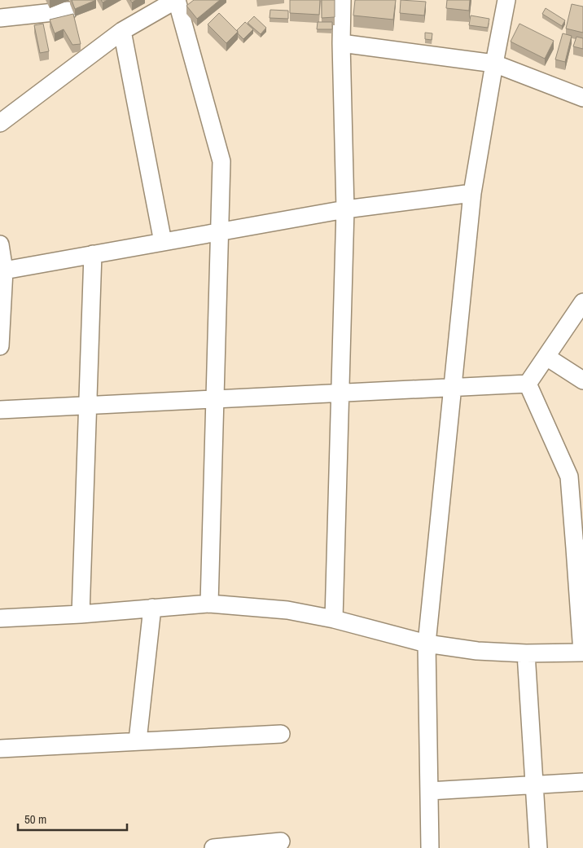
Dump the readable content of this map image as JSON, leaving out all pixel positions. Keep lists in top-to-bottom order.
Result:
{
  "scale_bar": "50 m"
}
